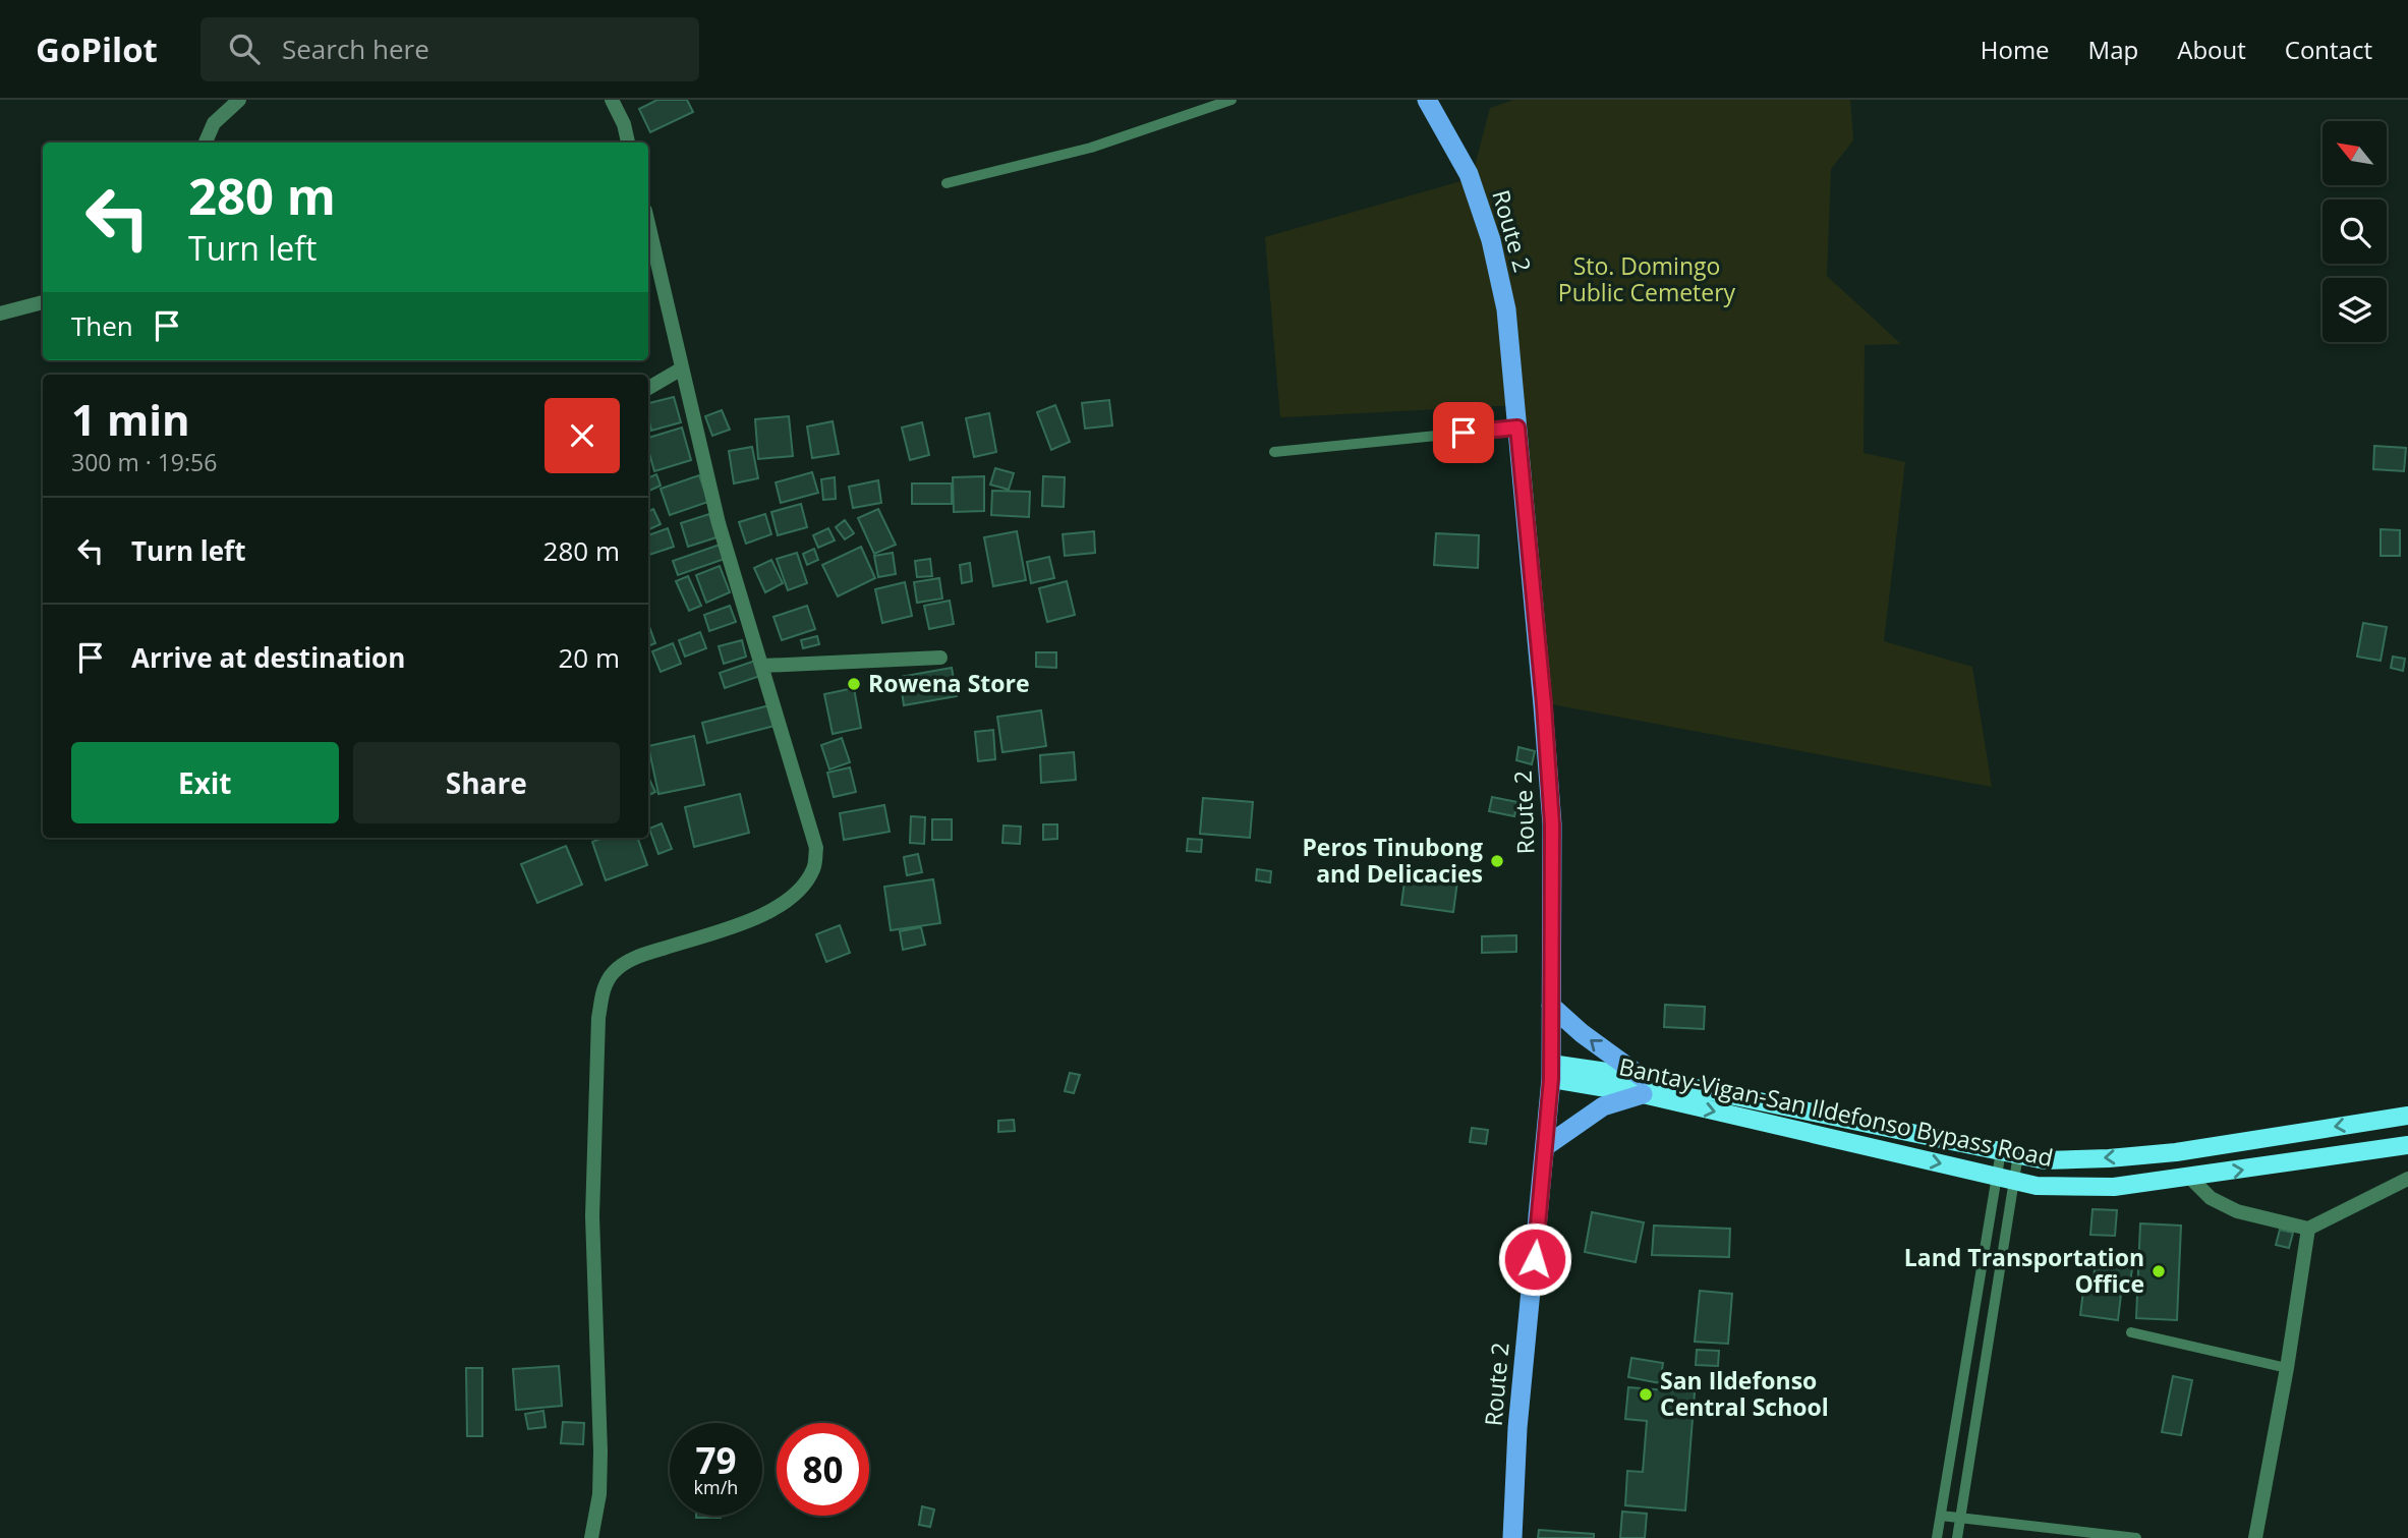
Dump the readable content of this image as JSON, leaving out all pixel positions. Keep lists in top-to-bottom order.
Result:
{
  "streets": {
    "highway": ["Route 2"],
    "main road": ["Bantay-Vigan-San Ildefonso Bypass Road"]
  },
  "crossings": [
    ["Route 2", "Bantay-Vigan-San Ildefonso Bypass Road"]
  ],
  "parks": ["Sto. Domingo Public Cemetery"],
  "places": [
    "Rowena Store",
    "Peros Tinubong and Delicacies",
    "Land Transportation Office",
    "San Ildefonso Central School"
  ],
  "north": "top left",
  "page": {
    "header": "GoPilot",
    "search": "Search here",
    "nav": [
      "Home",
      "Map",
      "About",
      "Contact"
    ],
    "turn": ["280 m", "Turn left"],
    "then": "Then",
    "heading": ["1 min", "300 m · 19:56"],
    "list": [
      {
        "name": "Turn left",
        "value": "280 m"
      },
      {
        "name": "Arrive at destination",
        "value": "20 m"
      }
    ],
    "buttons": ["Exit", "Share"],
    "speed": "79 km/h",
    "limit": "80"
  }
}
